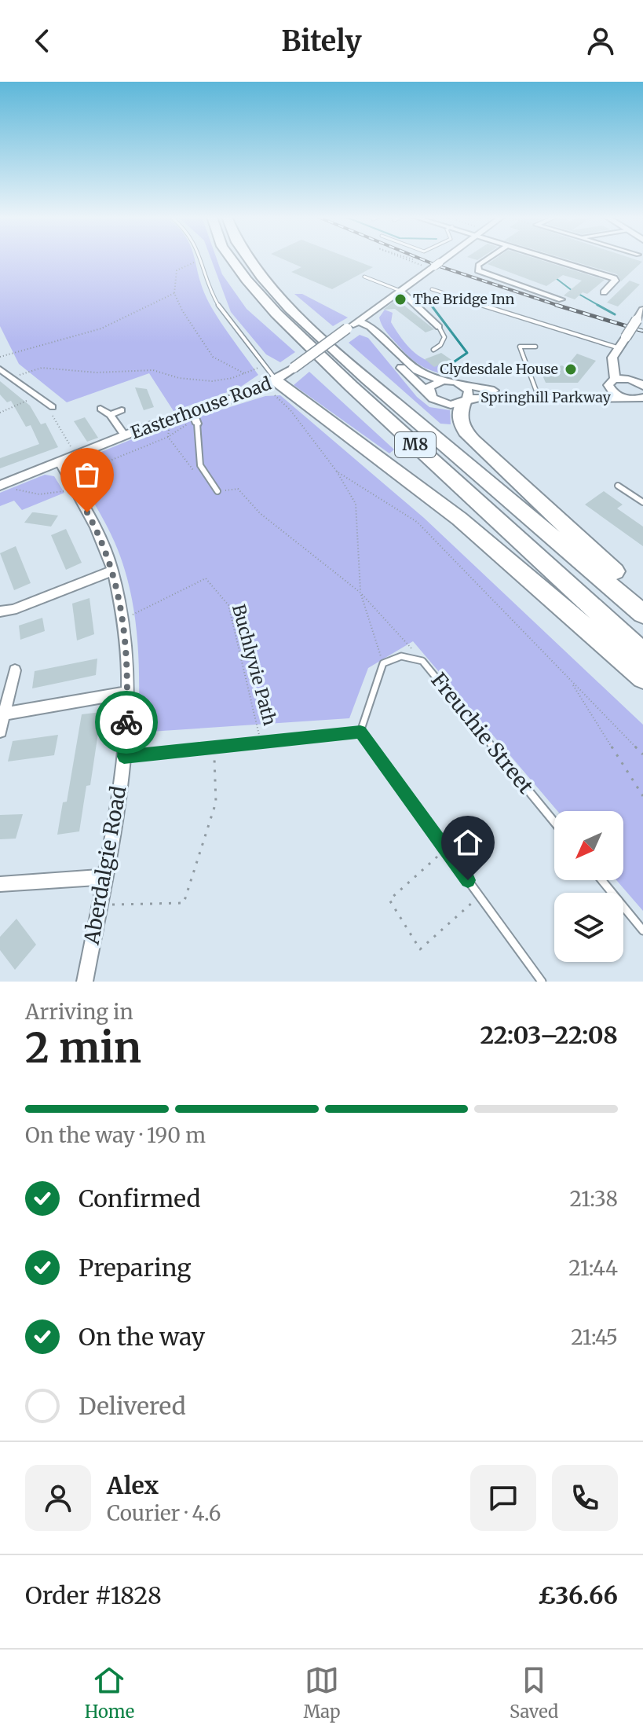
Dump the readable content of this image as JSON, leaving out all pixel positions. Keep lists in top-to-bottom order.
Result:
{
  "streets": {
    "highway": ["M8"],
    "street": ["Springhill Parkway", "Easterhouse Road", "Aberdalgie Road"],
    "lane": ["Freuchie Street"],
    "path": ["Buchlyvie Path"]
  },
  "crossings": [
    ["Springhill Parkway", "Easterhouse Road"],
    ["Easterhouse Road", "Aberdalgie Road"],
    ["Buchlyvie Path", "Aberdalgie Road"]
  ],
  "places": ["The Bridge Inn", "Clydesdale House"],
  "north": "bottom left",
  "page": {
    "header": "Bitely",
    "heading": ["2 min", "Arriving in", "22:03–22:08"],
    "panel": [
      "Alex",
      "Courier · 4.6",
      "Order #1828",
      "£36.66"
    ],
    "bar": "On the way · 190 m",
    "list": [
      ["Confirmed", "21:38"],
      ["Preparing", "21:44"],
      ["On the way", "21:45"],
      "Delivered"
    ],
    "tabs": ["Home", "Map", "Saved"]
  }
}
